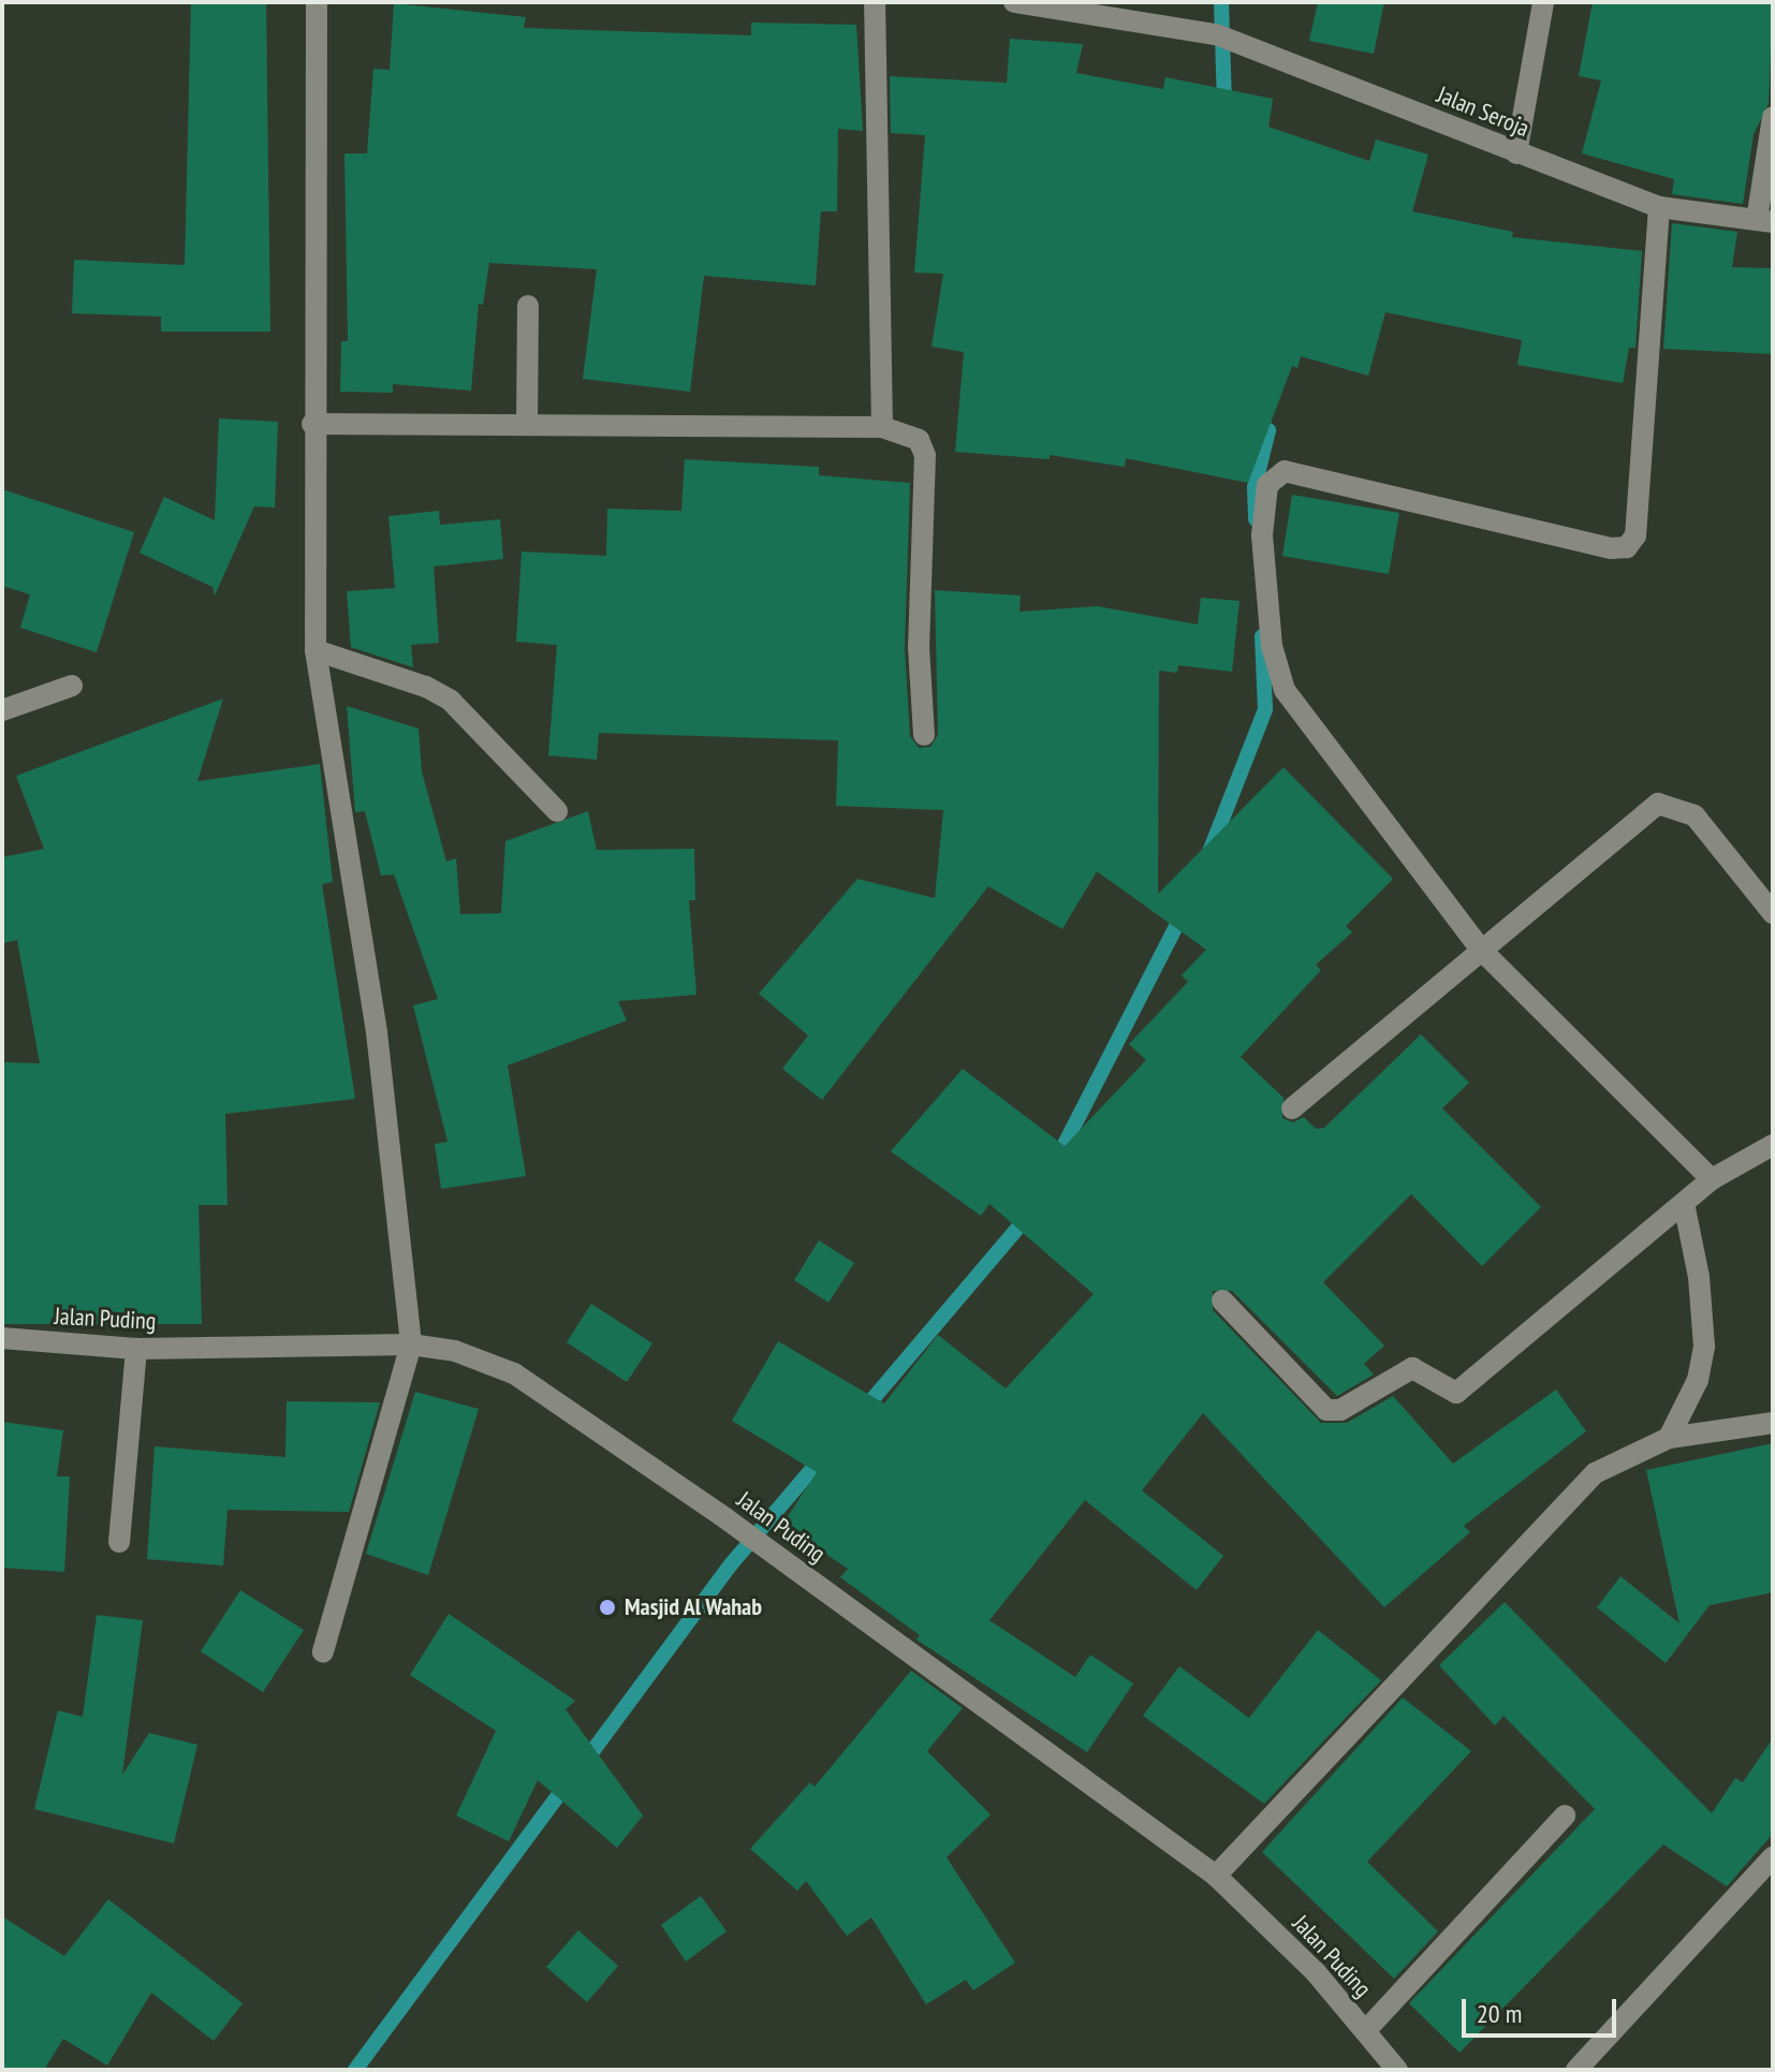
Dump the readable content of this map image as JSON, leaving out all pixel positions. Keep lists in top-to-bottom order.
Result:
{
  "streets": {
    "street": ["Jalan Seroja", "Jalan Puding"]
  },
  "places": ["Masjid Al Wahab"],
  "scale_bar": "20 m"
}
